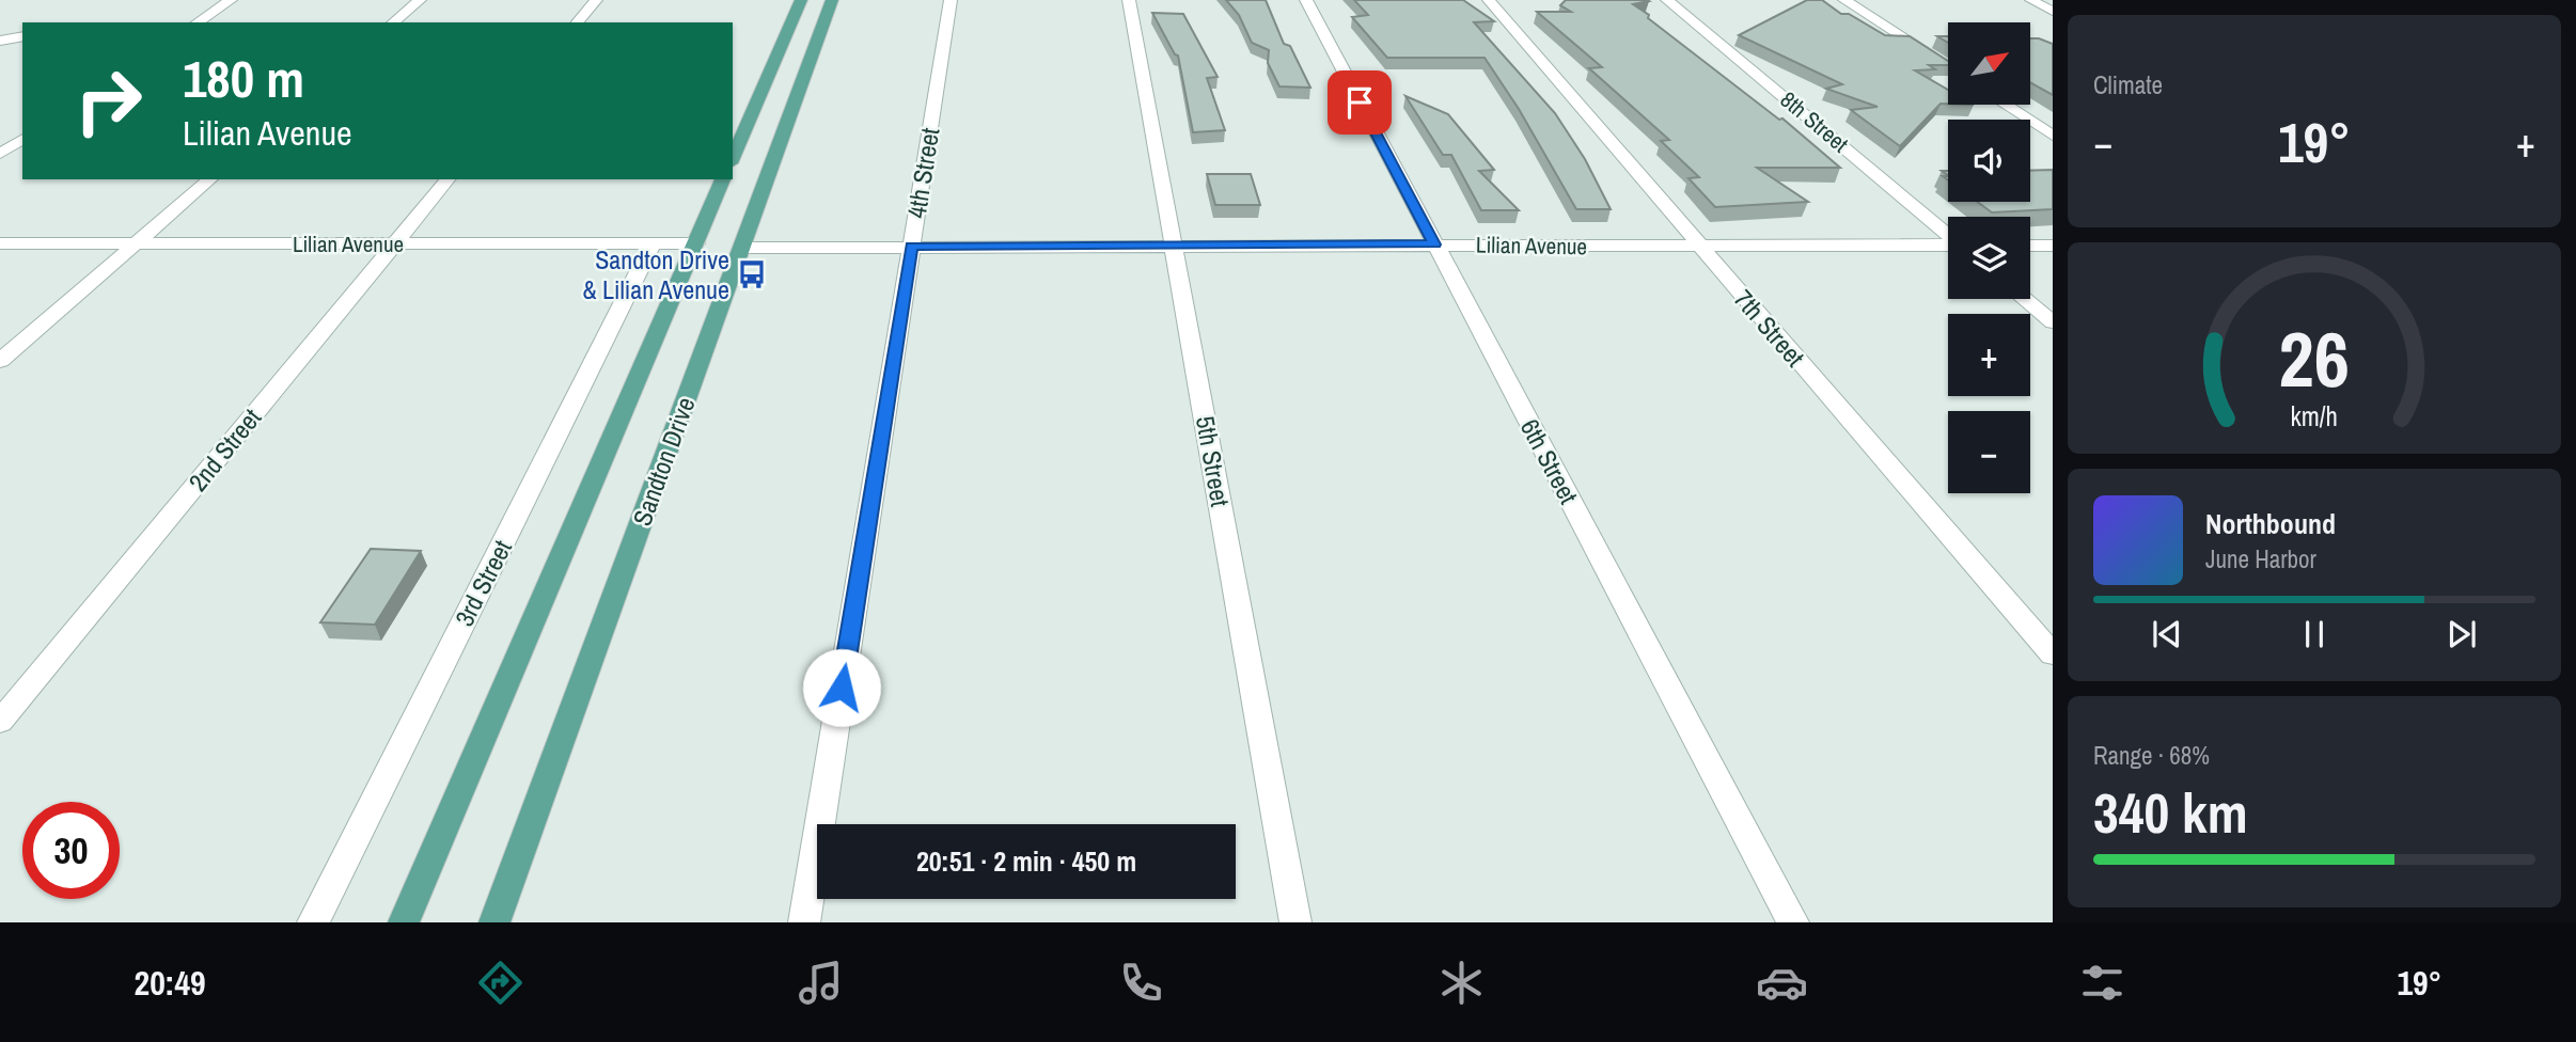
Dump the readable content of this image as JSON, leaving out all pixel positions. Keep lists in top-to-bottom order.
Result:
{
  "streets": {
    "main road": ["Sandton Drive"],
    "street": [
      "8th Street",
      "4th Street",
      "Lilian Avenue",
      "7th Street",
      "2nd Street",
      "5th Street",
      "6th Street",
      "3rd Street"
    ]
  },
  "crossings": [
    ["4th Street", "Lilian Avenue"],
    ["Lilian Avenue", "7th Street"],
    ["Lilian Avenue", "2nd Street"],
    ["Lilian Avenue", "Sandton Drive"],
    ["Lilian Avenue", "5th Street"],
    ["Lilian Avenue", "6th Street"],
    ["Lilian Avenue", "3rd Street"]
  ],
  "places": {
    "bus stop": ["Sandton Drive & Lilian Avenue"]
  },
  "north": "top right",
  "page": {
    "tile": [
      "Climate",
      ["Range · 68%", "340 km"]
    ],
    "map_buttons": ["+", "−"],
    "turn": ["180 m", "Lilian Avenue"],
    "heat": ["−", "19°", "+"],
    "song": ["Northbound", "June Harbor"],
    "limit": "30",
    "trip": "20:51 · 2 min · 450 m",
    "tabs": ["20:49", "19°"],
    "gauge": ["26", "km/h"]
  }
}
